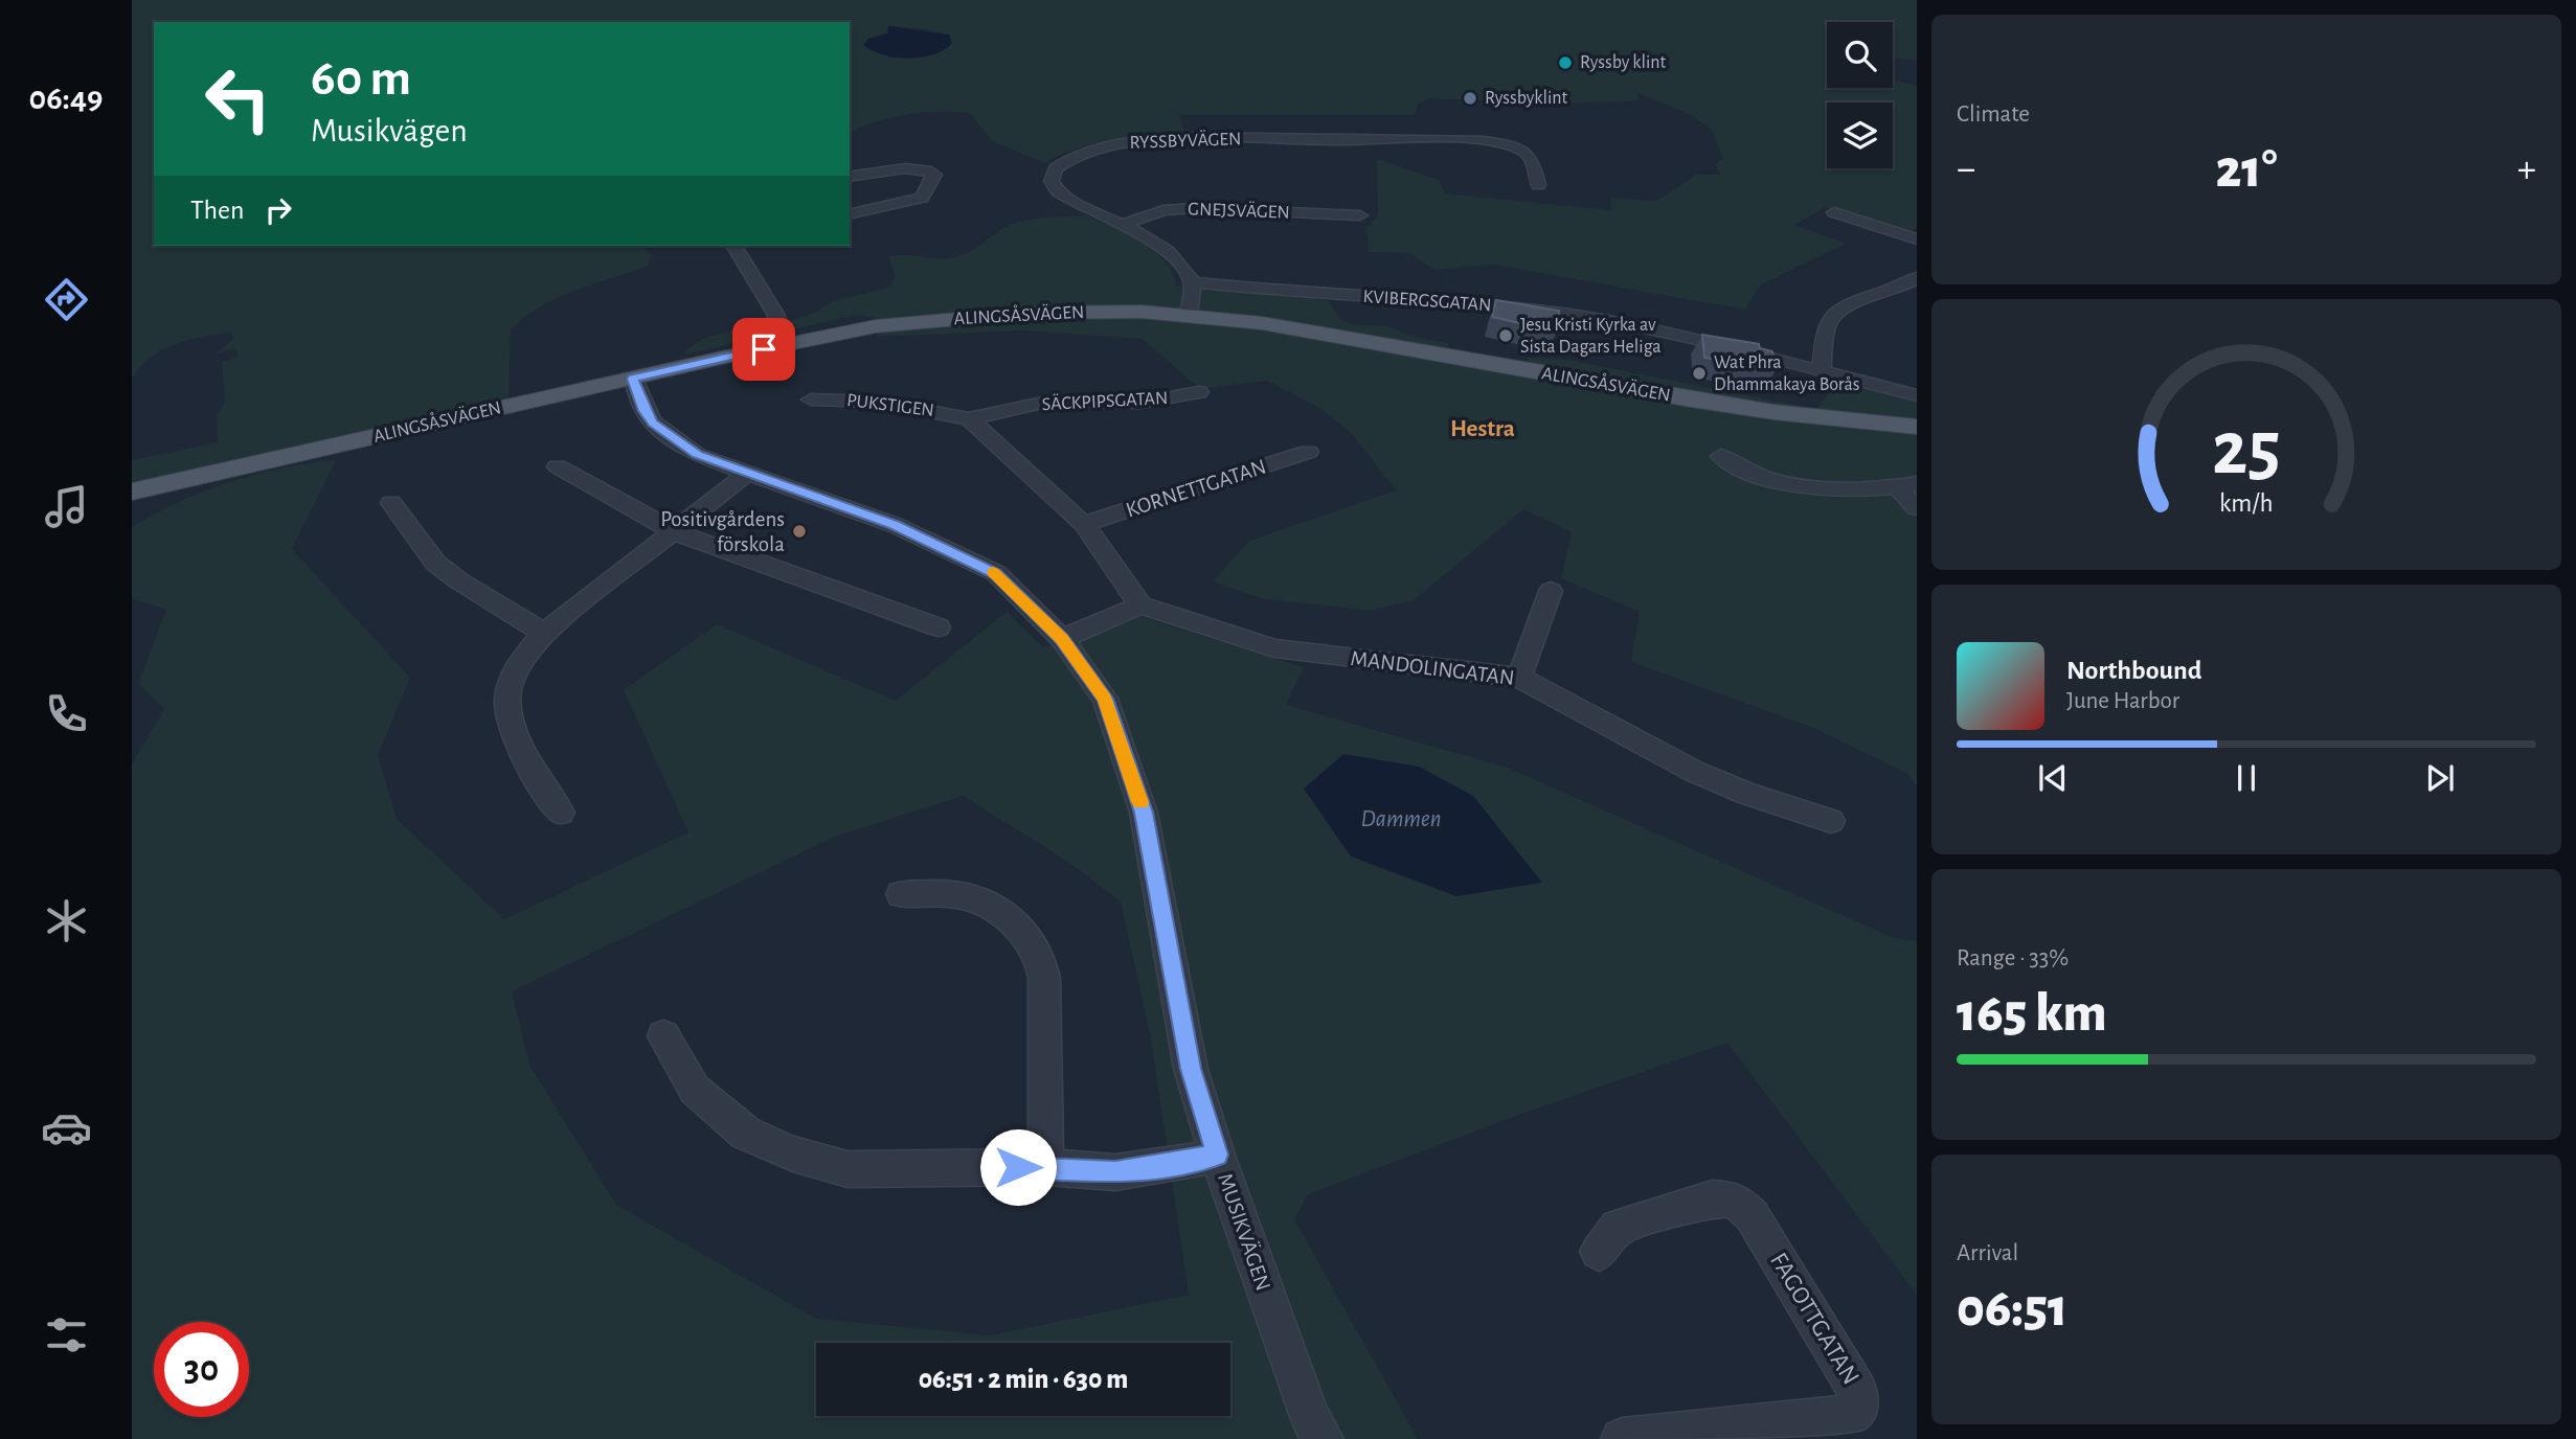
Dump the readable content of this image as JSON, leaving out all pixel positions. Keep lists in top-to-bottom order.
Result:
{
  "streets": {
    "main road": ["ALINGSÅSVÄGEN"],
    "street": [
      "RYSSBYVÄGEN",
      "GNEJSVÄGEN",
      "KVIBERGSGATAN",
      "SÄCKPIPSGATAN",
      "PUKSTIGEN",
      "KORNETTGATAN",
      "MANDOLINGATAN",
      "MUSIKVÄGEN",
      "FAGOTTGATAN"
    ]
  },
  "crossings": [
    ["RYSSBYVÄGEN", "GNEJSVÄGEN"],
    ["RYSSBYVÄGEN", "KVIBERGSGATAN"],
    ["ALINGSÅSVÄGEN", "MUSIKVÄGEN"],
    ["SÄCKPIPSGATAN", "PUKSTIGEN"]
  ],
  "districts": ["Hestra"],
  "water": ["Dammen"],
  "places": [
    "Ryssby klint",
    "Ryssbyklint",
    "Jesu Kristi Kyrka av Sista Dagars Heliga",
    "Wat Phra Dhammakaya Borås",
    "Positivgårdens förskola"
  ],
  "page": {
    "tabs": "06:49",
    "tile": [
      "Climate",
      ["Range · 33%", "165 km"],
      ["Arrival", "06:51"]
    ],
    "turn": ["60 m", "Musikvägen"],
    "heat": ["−", "21°", "+"],
    "then": "Then",
    "song": ["Northbound", "June Harbor"],
    "limit": "30",
    "trip": "06:51 · 2 min · 630 m",
    "gauge": ["25", "km/h"]
  }
}
